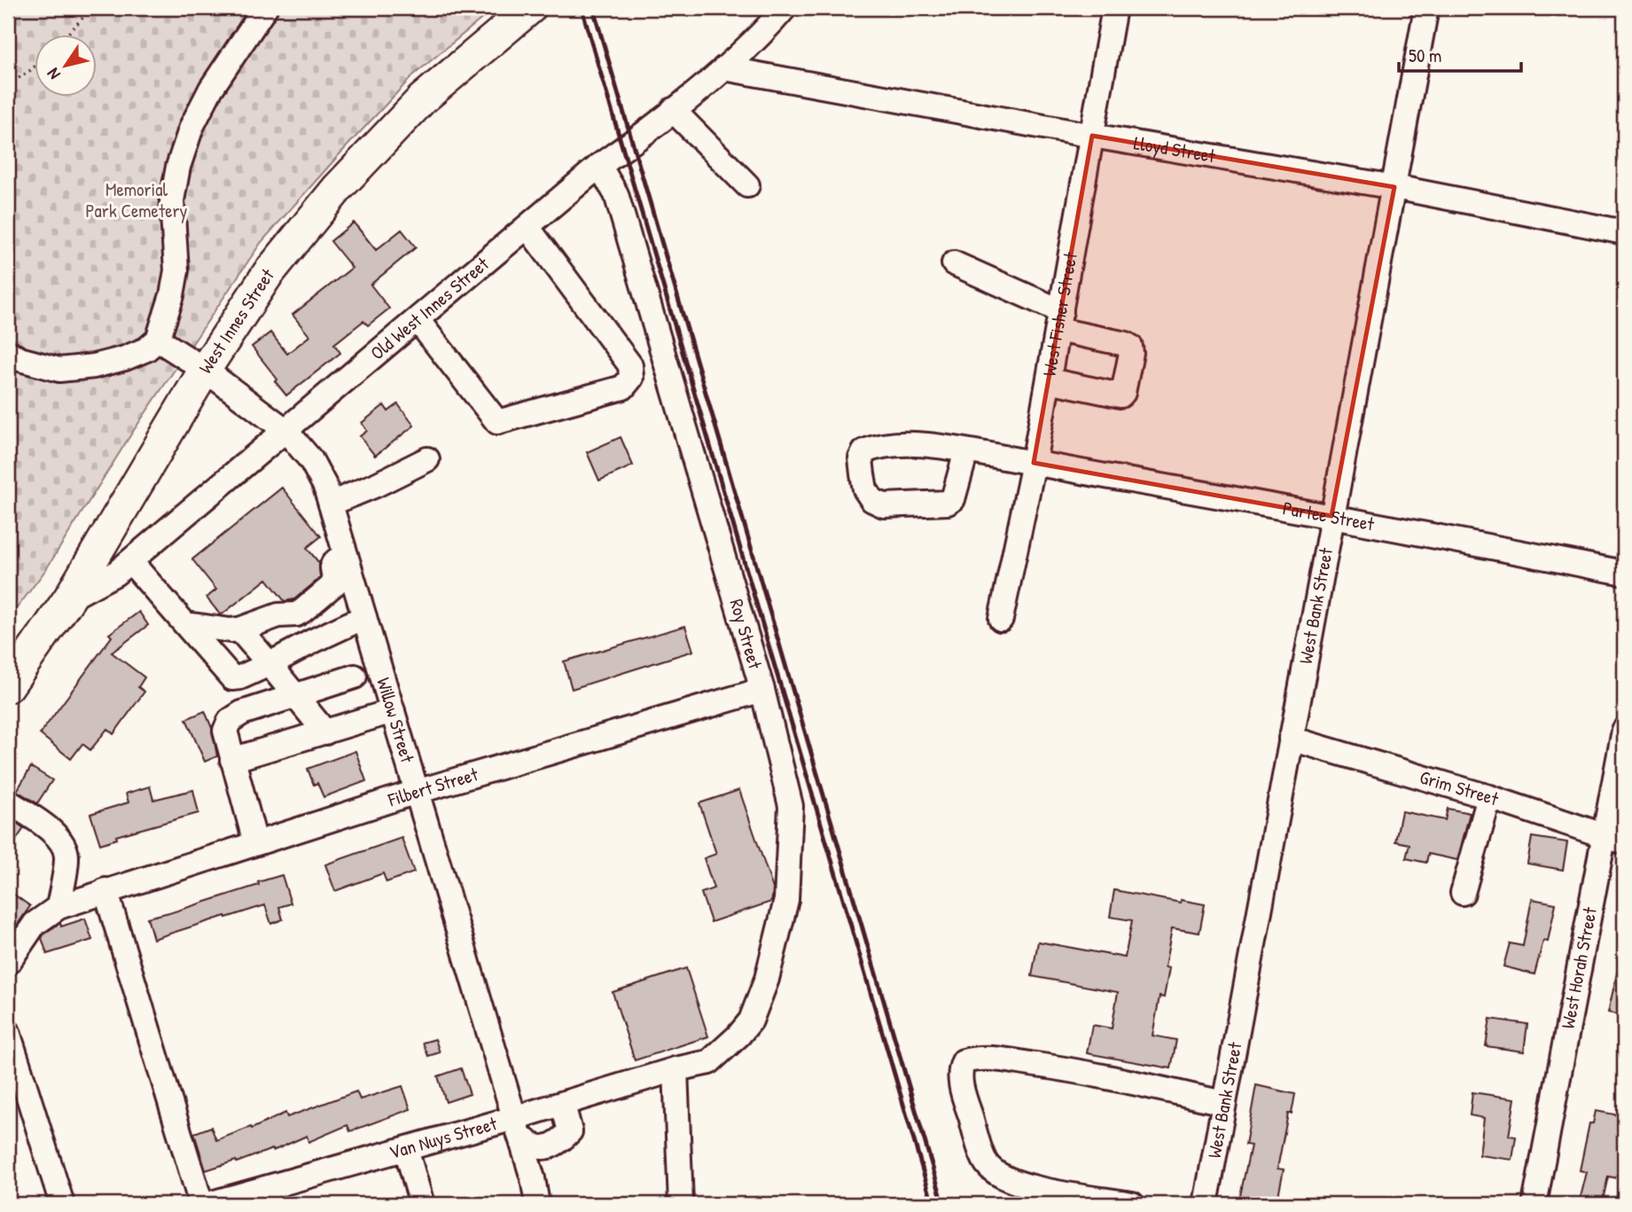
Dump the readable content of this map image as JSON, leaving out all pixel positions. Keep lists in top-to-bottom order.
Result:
{
  "streets": {
    "main road": ["West Innes Street"],
    "street": [
      "Lloyd Street",
      "Old West Innes Street",
      "West Fisher Street",
      "Partee Street",
      "West Bank Street",
      "Roy Street",
      "Willow Street",
      "Filbert Street",
      "Grim Street",
      "West Horah Street",
      "Van Nuys Street"
    ]
  },
  "crossings": [
    ["Lloyd Street", "Old West Innes Street"],
    ["Lloyd Street", "West Fisher Street"],
    ["Lloyd Street", "West Bank Street"],
    ["Old West Innes Street", "West Innes Street"],
    ["Old West Innes Street", "Roy Street"],
    ["Old West Innes Street", "Willow Street"],
    ["West Fisher Street", "Partee Street"],
    ["West Innes Street", "Willow Street"],
    ["Partee Street", "West Bank Street"],
    ["West Bank Street", "Grim Street"],
    ["Roy Street", "Filbert Street"],
    ["Roy Street", "Van Nuys Street"],
    ["Willow Street", "Filbert Street"],
    ["Willow Street", "Van Nuys Street"],
    ["Grim Street", "West Horah Street"]
  ],
  "parks": ["Memorial Park Cemetery"],
  "scale_bar": "50 m",
  "north": "bottom left"
}
